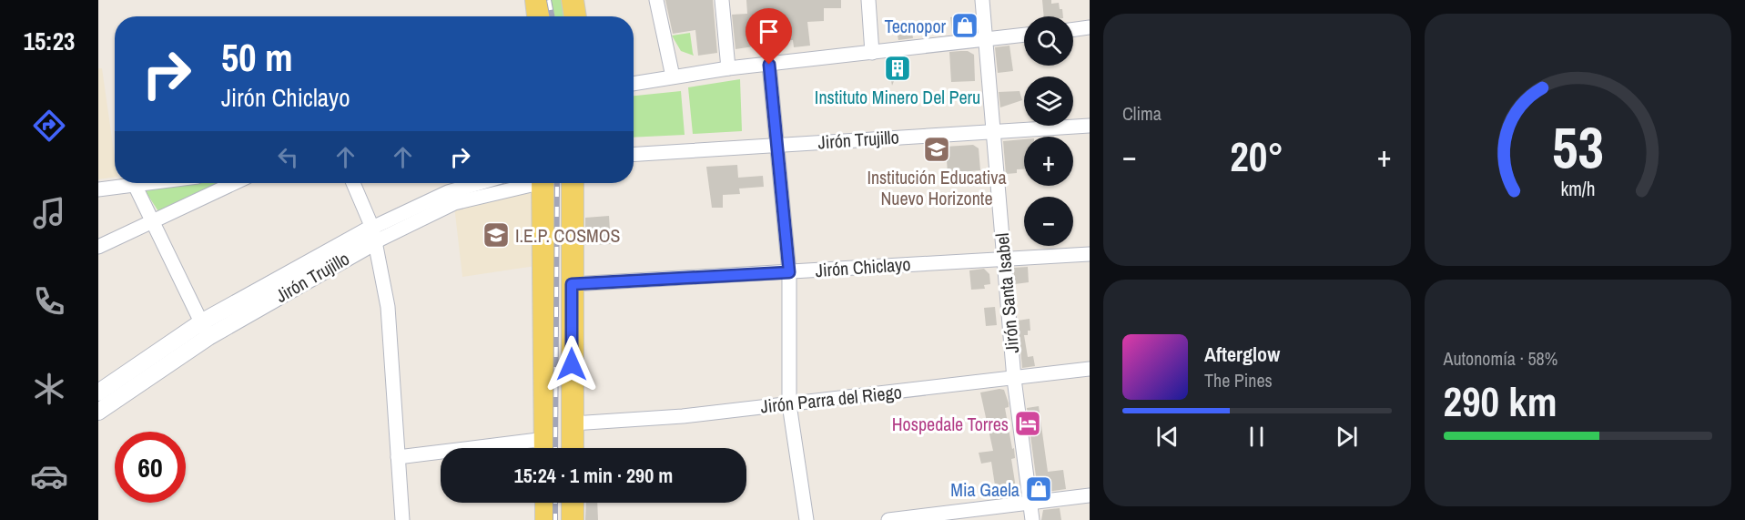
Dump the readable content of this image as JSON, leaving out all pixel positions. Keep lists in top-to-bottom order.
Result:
{
  "streets": {
    "street": [
      "Jirón Trujillo",
      "Jirón Chiclayo",
      "Jirón Santa Isabel",
      "Jirón Parra del Riego"
    ]
  },
  "crossings": [
    ["Jirón Trujillo", "Jirón Santa Isabel"],
    ["Jirón Chiclayo", "Jirón Santa Isabel"],
    ["Jirón Santa Isabel", "Jirón Parra del Riego"]
  ],
  "places": {
    "shop": ["Tecnopor", "Mia Gaela"],
    "building": ["Instituto Minero Del Peru"],
    "school or university": ["Institución Educativa Nuevo Horizonte", "I.E.P. COSMOS"],
    "hotel": ["Hospedale Torres"]
  },
  "page": {
    "tabs": "15:23",
    "tile": [
      "Clima",
      ["Autonomía · 58%", "290 km"]
    ],
    "map_buttons": ["+", "−"],
    "turn": ["50 m", "Jirón Chiclayo"],
    "heat": ["−", "20°", "+"],
    "song": ["Afterglow", "The Pines"],
    "limit": "60",
    "trip": "15:24 · 1 min · 290 m",
    "gauge": ["53", "km/h"]
  }
}
